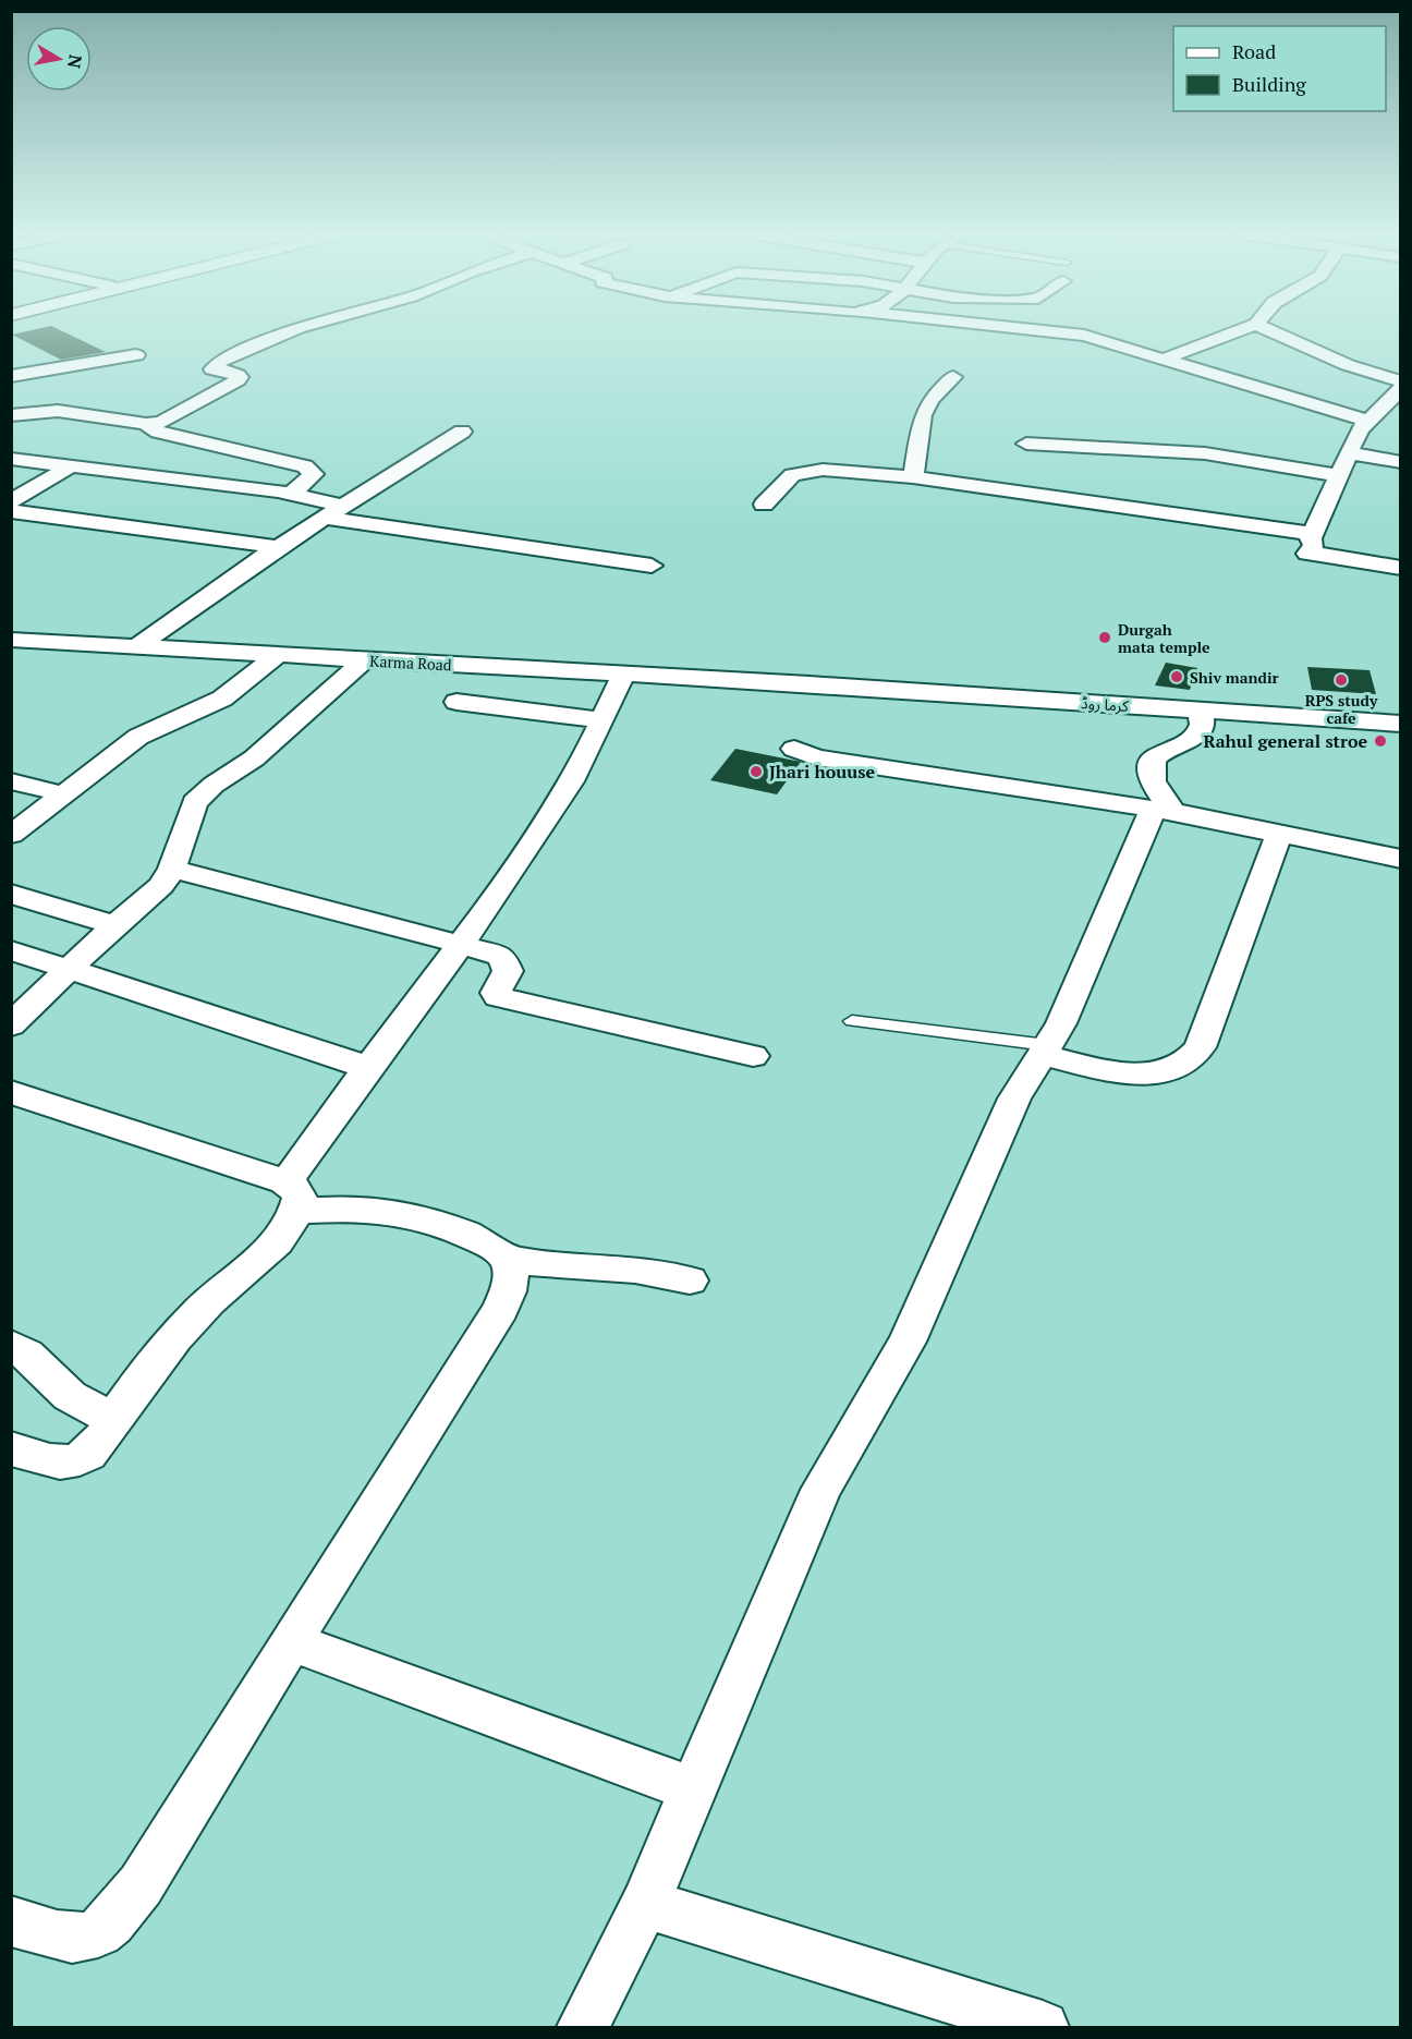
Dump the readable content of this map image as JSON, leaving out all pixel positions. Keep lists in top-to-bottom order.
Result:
{
  "streets": {
    "street": ["Karma Road", "کرما روڈ"]
  },
  "crossings": [
    ["Karma Road", "کرما روڈ"]
  ],
  "places": [
    "Durgah mata temple",
    "Shiv mandir",
    "RPS study cafe",
    "Rahul general stroe",
    "Jhari houuse"
  ],
  "legend": ["Road", "Building"],
  "north": "right"
}
